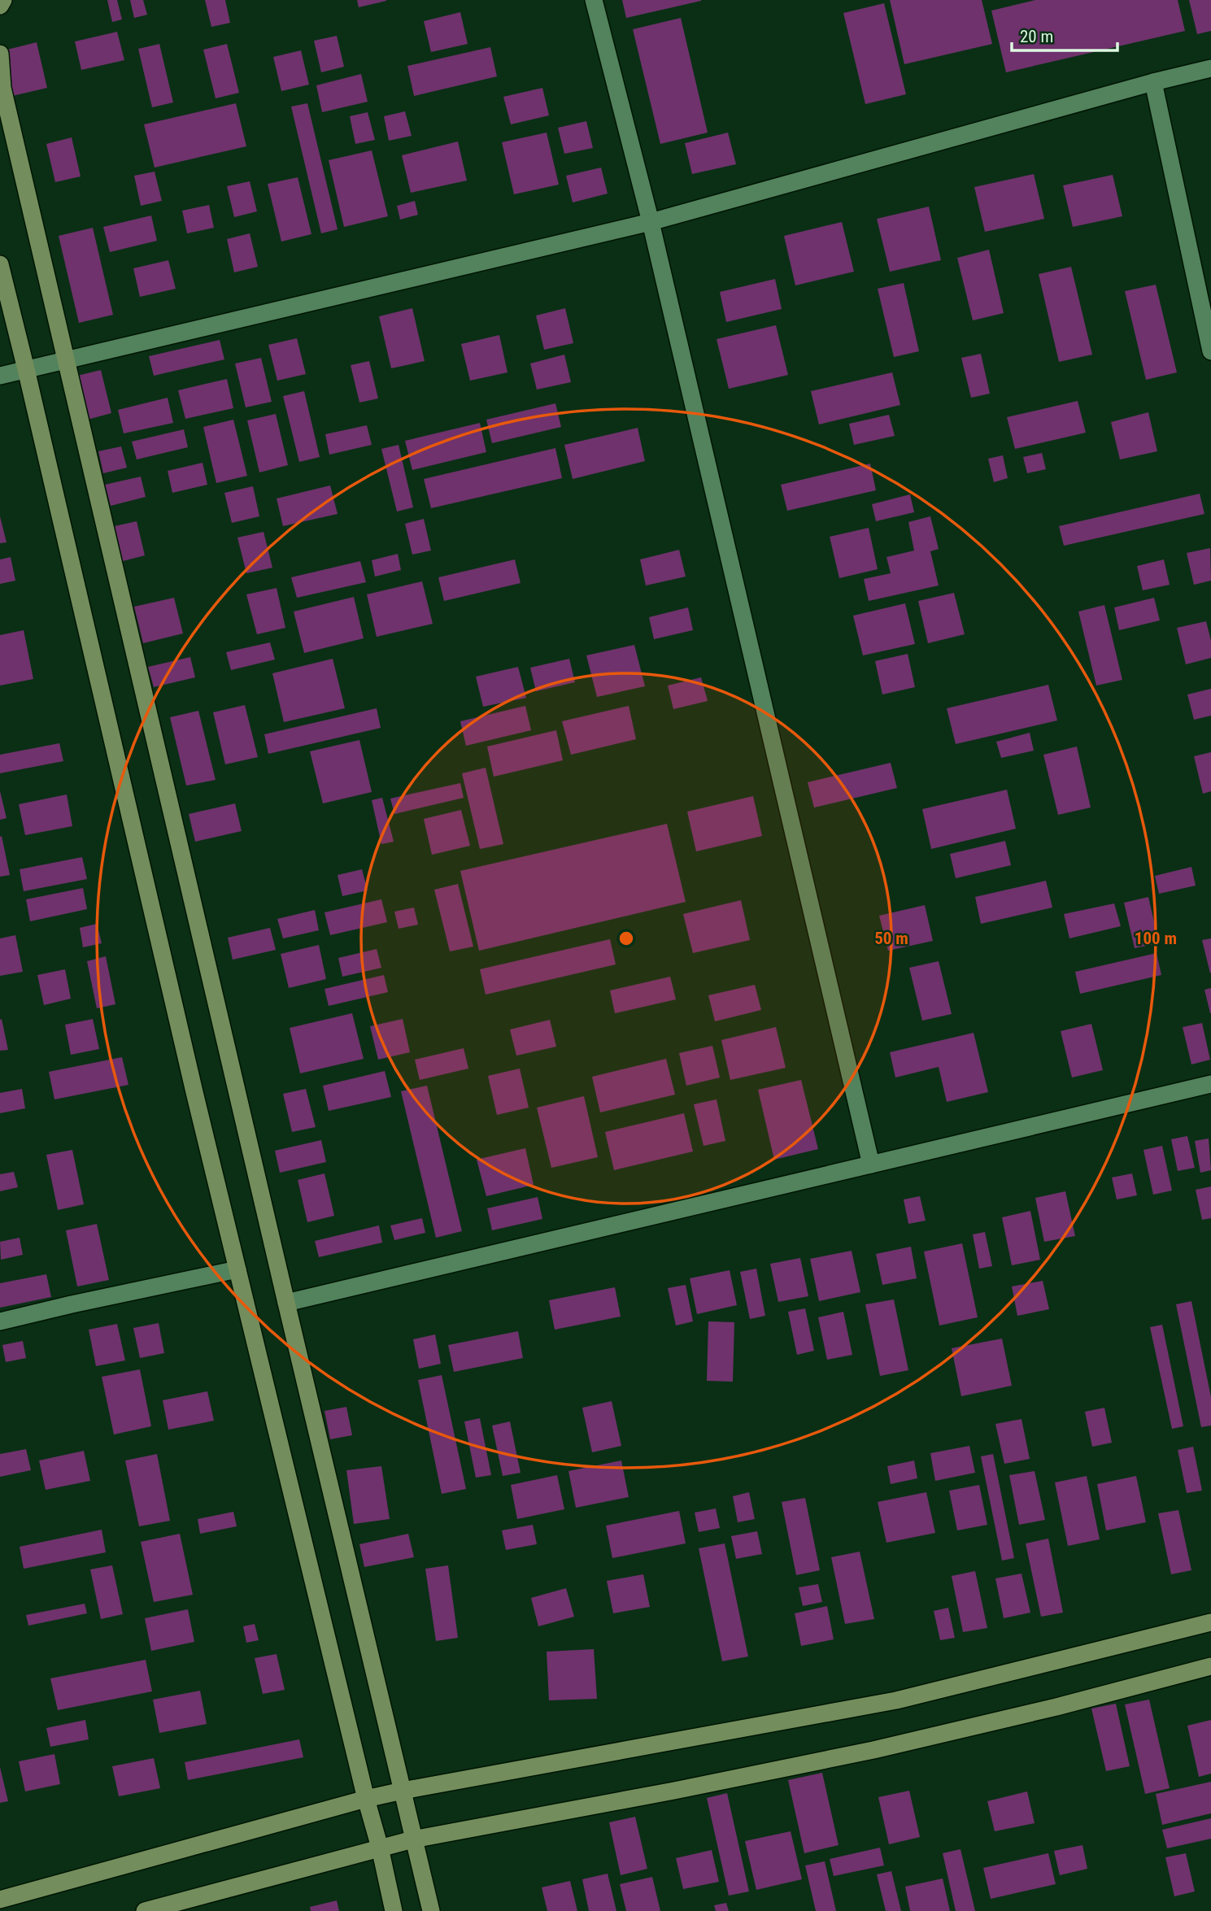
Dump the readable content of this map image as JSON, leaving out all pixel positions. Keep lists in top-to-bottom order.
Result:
{
  "scale_bar": "20 m",
  "rings": ["50 m", "100 m"]
}
